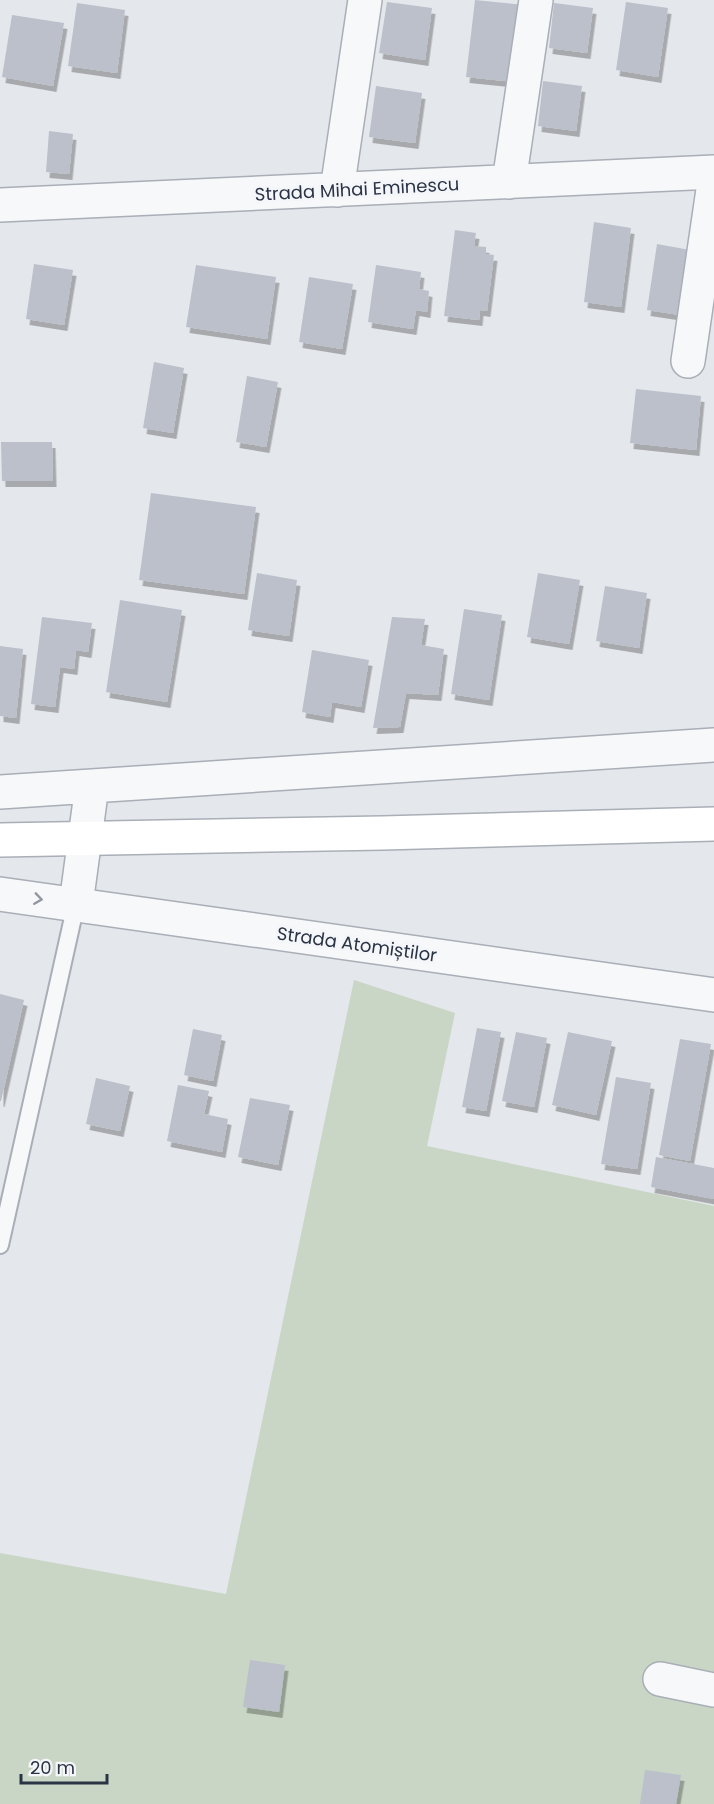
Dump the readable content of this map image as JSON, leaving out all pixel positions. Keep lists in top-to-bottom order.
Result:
{
  "streets": {
    "street": ["Strada Mihai Eminescu", "Strada Atomiștilor"]
  },
  "scale_bar": "20 m"
}
